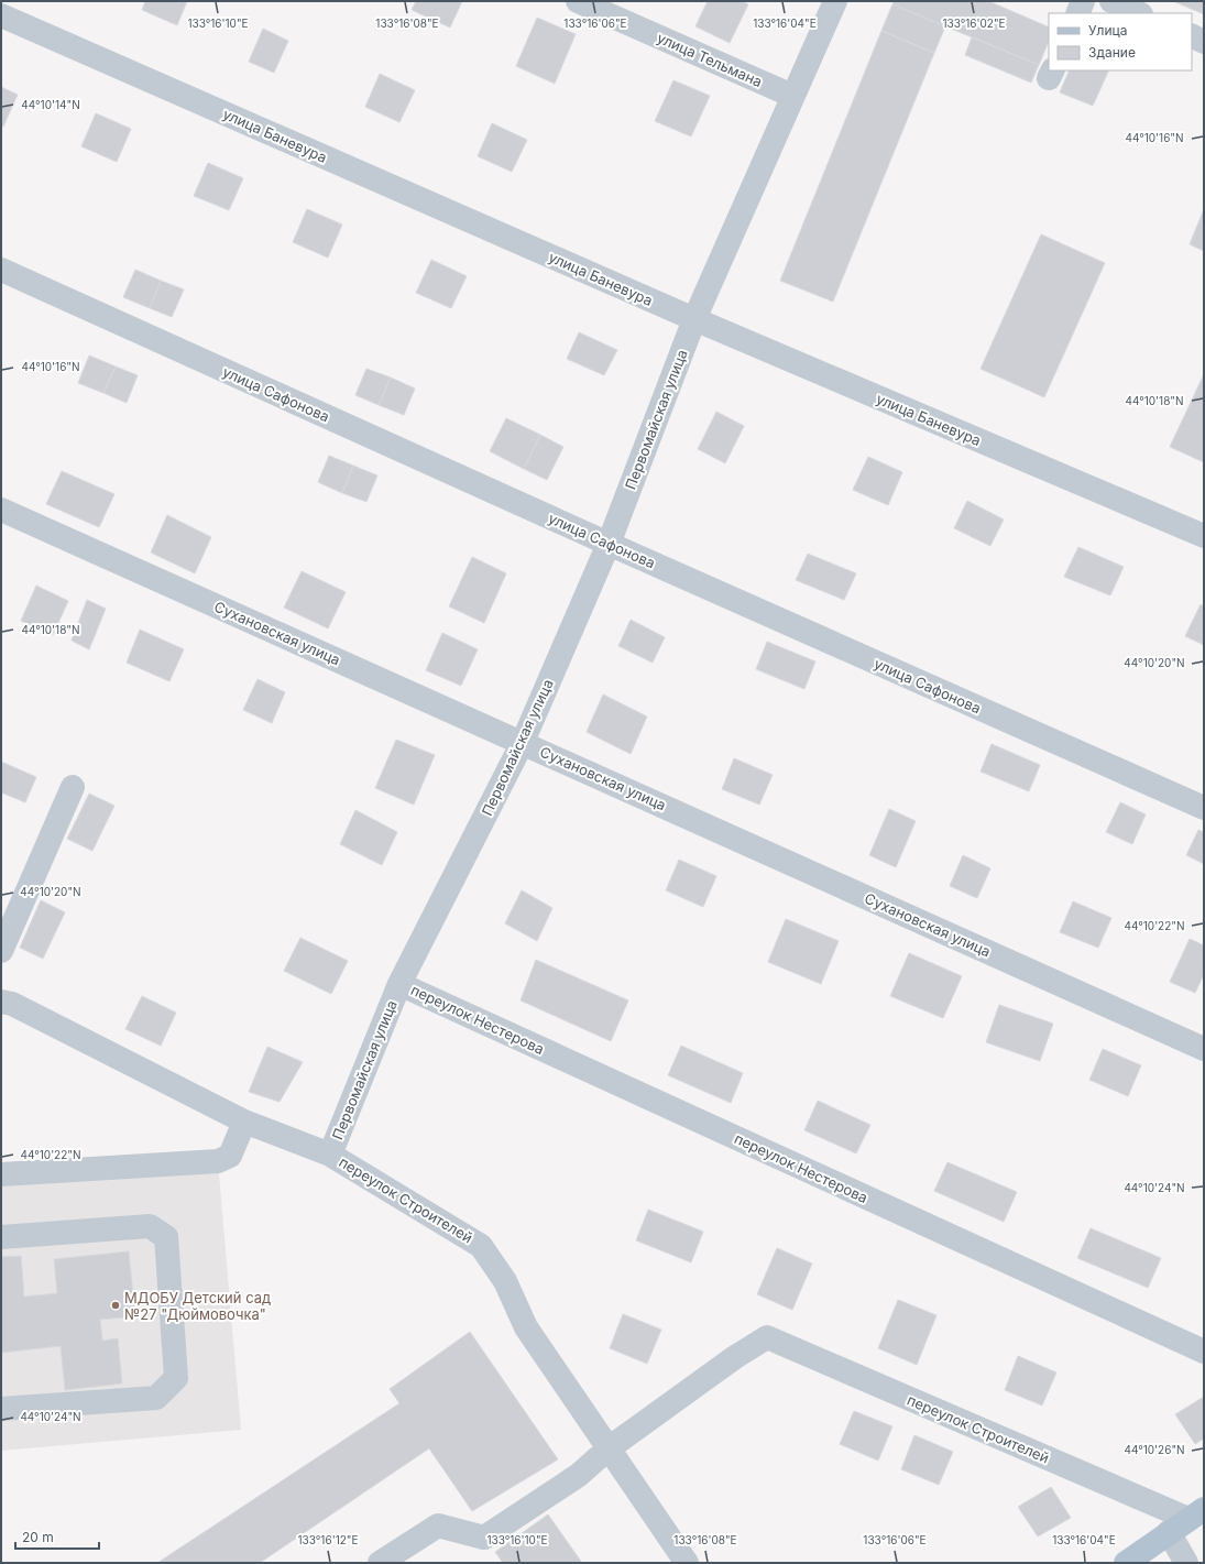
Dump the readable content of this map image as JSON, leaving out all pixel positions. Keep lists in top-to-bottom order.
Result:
{
  "streets": {
    "street": [
      "улица Тельмана",
      "улица Баневура",
      "улица Сафонова",
      "Первомайская улица",
      "Сухановская улица",
      "переулок Нестерова",
      "переулок Строителей"
    ]
  },
  "crossings": [
    ["улица Тельмана", "Первомайская улица"],
    ["улица Баневура", "Первомайская улица"],
    ["улица Сафонова", "Первомайская улица"],
    ["Первомайская улица", "Сухановская улица"],
    ["Первомайская улица", "переулок Нестерова"],
    ["Первомайская улица", "переулок Строителей"]
  ],
  "places": ["МДОБУ Детский сад №27 \"Дюймовочка\""],
  "legend": ["Улица", "Здание"],
  "scale_bar": "20 m",
  "coordinates": [
    "133°16'10\"E",
    "133°16'08\"E",
    "133°16'06\"E",
    "133°16'04\"E",
    "133°16'02\"E",
    "44°10'14\"N",
    "44°10'16\"N",
    "44°10'18\"N",
    "44°10'20\"N",
    "44°10'22\"N",
    "44°10'24\"N",
    "44°10'26\"N",
    "133°16'12\"E"
  ]
}
